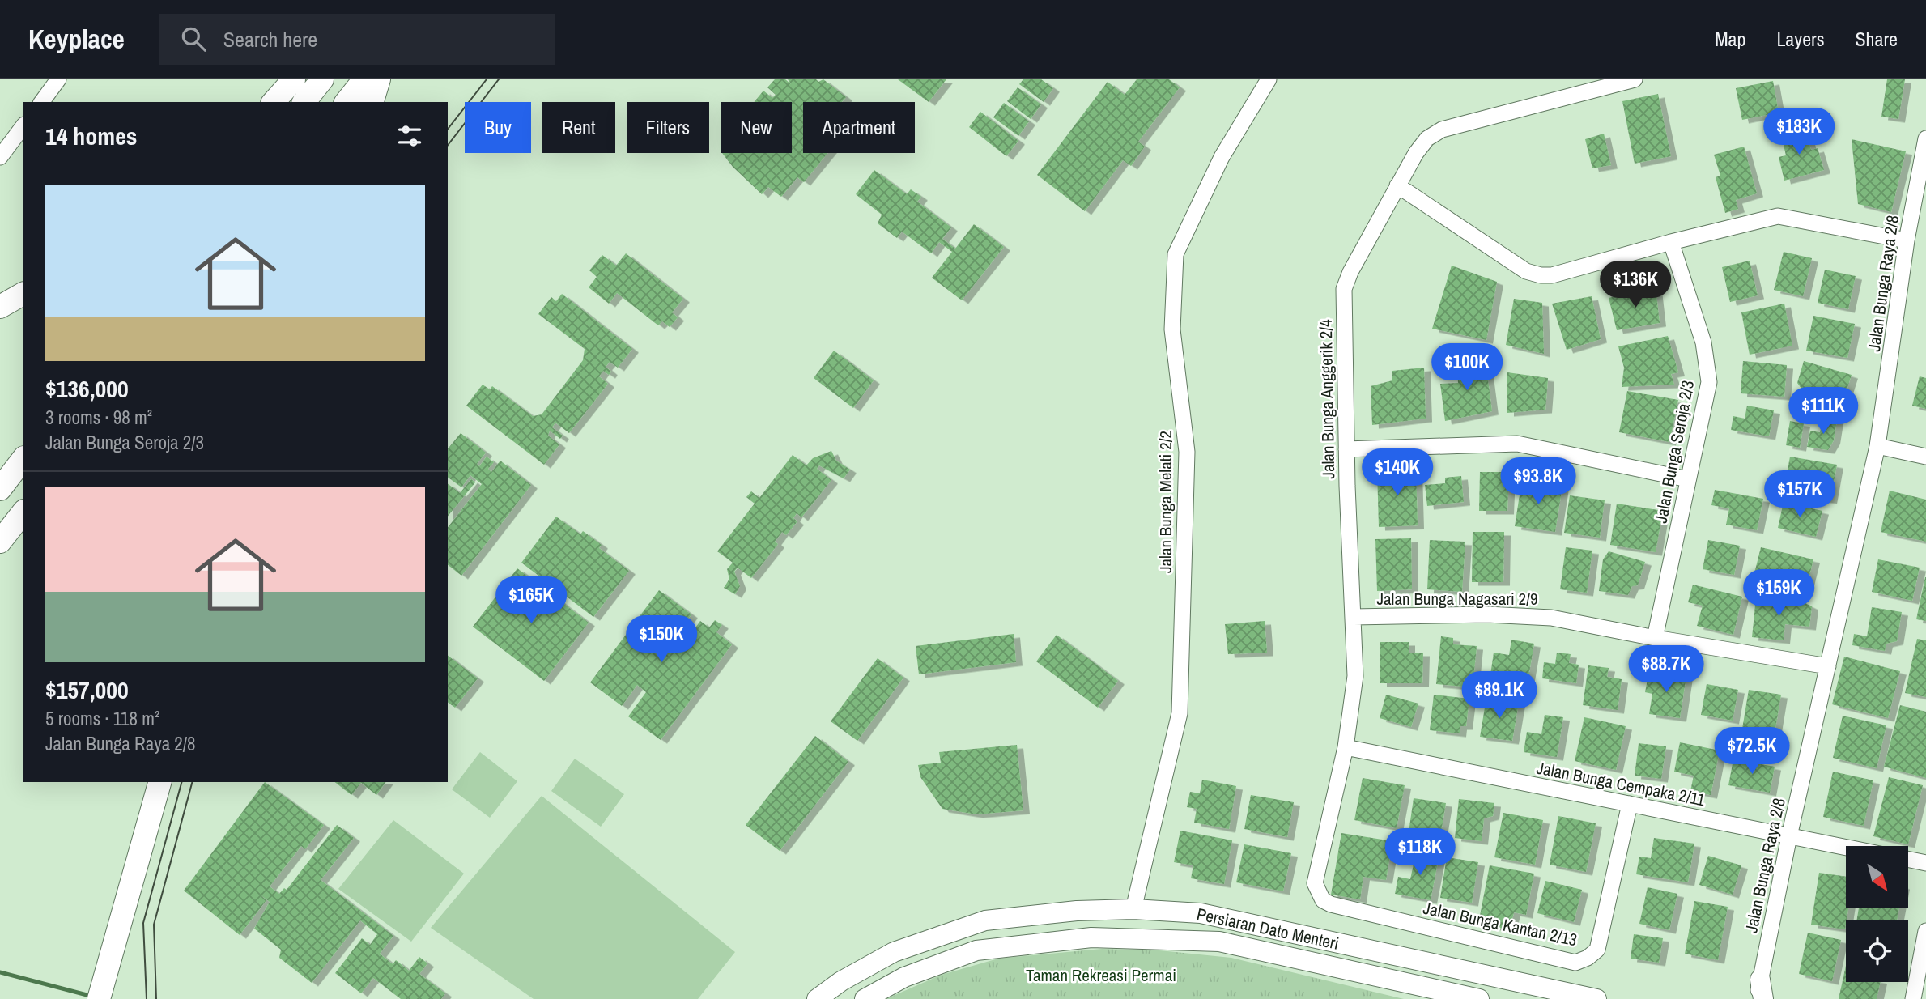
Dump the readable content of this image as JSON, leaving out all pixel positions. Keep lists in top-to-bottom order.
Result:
{
  "streets": {
    "main road": ["Persiaran Dato Menteri"],
    "street": [
      "Jalan Bunga Raya 2/8",
      "Jalan Bunga Anggerik 2/4",
      "Jalan Bunga Seroja 2/3",
      "Jalan Bunga Melati 2/2",
      "Jalan Bunga Nagasari 2/9",
      "Jalan Bunga Cempaka 2/11",
      "Jalan Bunga Kantan 2/13"
    ]
  },
  "crossings": [
    ["Jalan Bunga Raya 2/8", "Jalan Bunga Nagasari 2/9"],
    ["Jalan Bunga Raya 2/8", "Jalan Bunga Cempaka 2/11"],
    ["Jalan Bunga Anggerik 2/4", "Jalan Bunga Nagasari 2/9"],
    ["Jalan Bunga Anggerik 2/4", "Jalan Bunga Cempaka 2/11"],
    ["Jalan Bunga Anggerik 2/4", "Jalan Bunga Kantan 2/13"],
    ["Jalan Bunga Seroja 2/3", "Jalan Bunga Nagasari 2/9"],
    ["Jalan Bunga Melati 2/2", "Persiaran Dato Menteri"],
    ["Jalan Bunga Cempaka 2/11", "Jalan Bunga Kantan 2/13"]
  ],
  "parks": ["Taman Rekreasi Permai"],
  "north": "bottom right",
  "page": {
    "header": "Keyplace",
    "search": "Search here",
    "nav": ["Map", "Layers", "Share"],
    "chip": [
      "Buy",
      "Rent",
      "Filters",
      "New",
      "Apartment"
    ],
    "heading": "14 homes",
    "price": [
      "$183K",
      "$136K",
      "$100K",
      "$111K",
      "$140K",
      "$93.8K",
      "$157K",
      "$159K",
      "$165K",
      "$150K",
      "$88.7K",
      "$89.1K",
      "$72.5K",
      "$118K"
    ],
    "list": [
      {
        "name": "$136,000",
        "note": "3 rooms · 98 m² · Jalan Bunga Seroja 2/3"
      },
      {
        "name": "$157,000",
        "note": "5 rooms · 118 m² · Jalan Bunga Raya 2/8"
      }
    ]
  }
}
